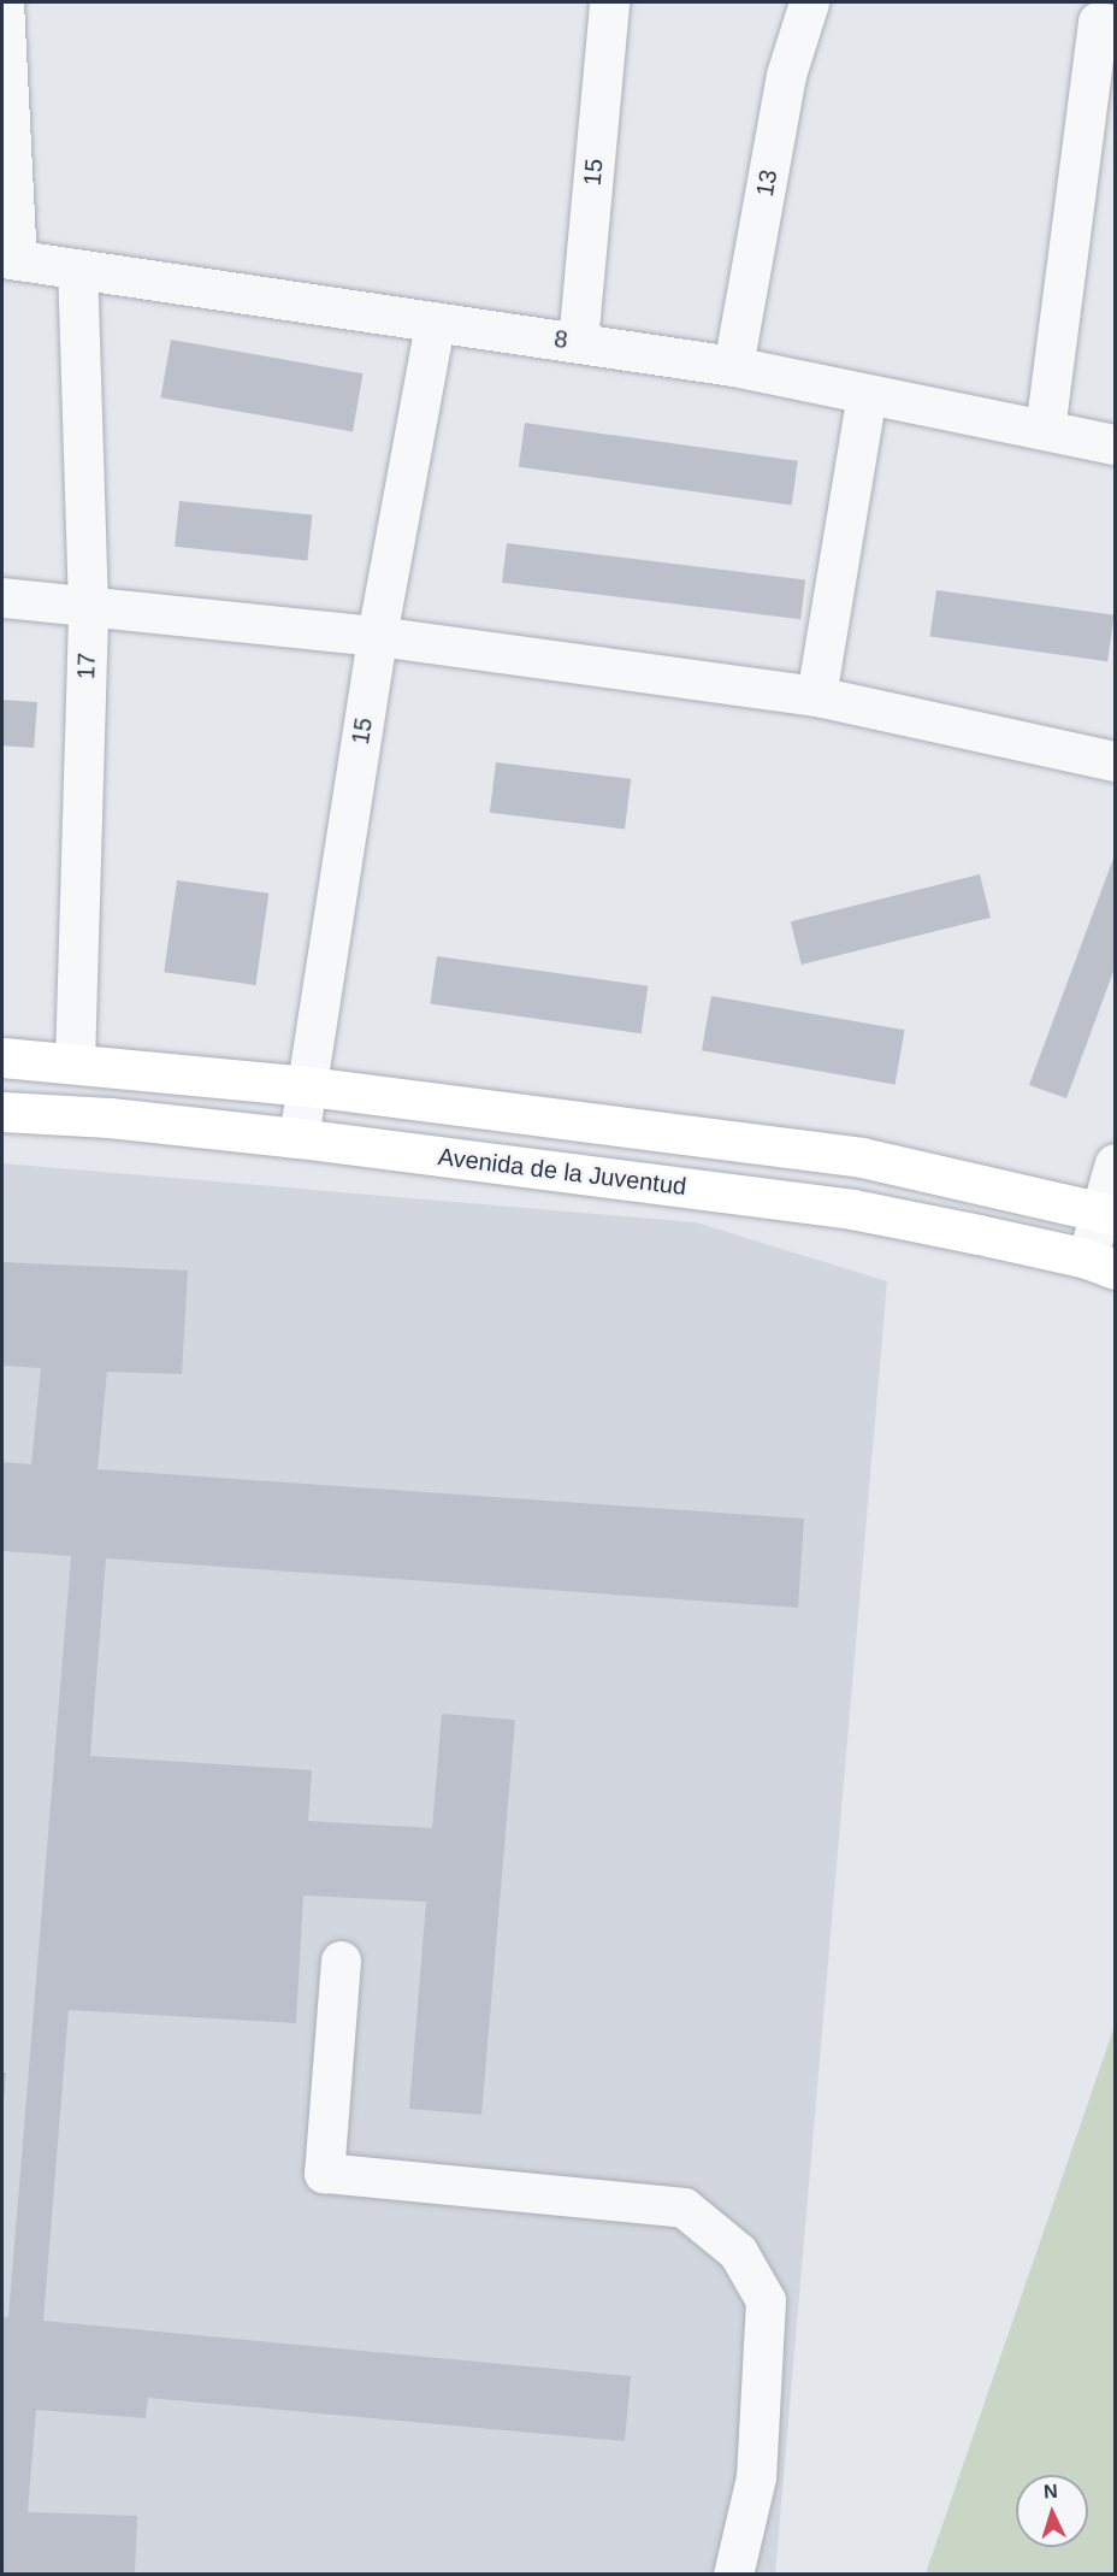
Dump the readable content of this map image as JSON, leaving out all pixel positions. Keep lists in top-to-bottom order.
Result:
{
  "streets": {
    "main road": ["Avenida de la Juventud"],
    "street": [
      "15",
      "13",
      "8",
      "17"
    ]
  },
  "crossings": [
    ["15", "8"],
    ["15", "Avenida de la Juventud"],
    ["13", "8"],
    ["8", "17"]
  ],
  "north": "top"
}
